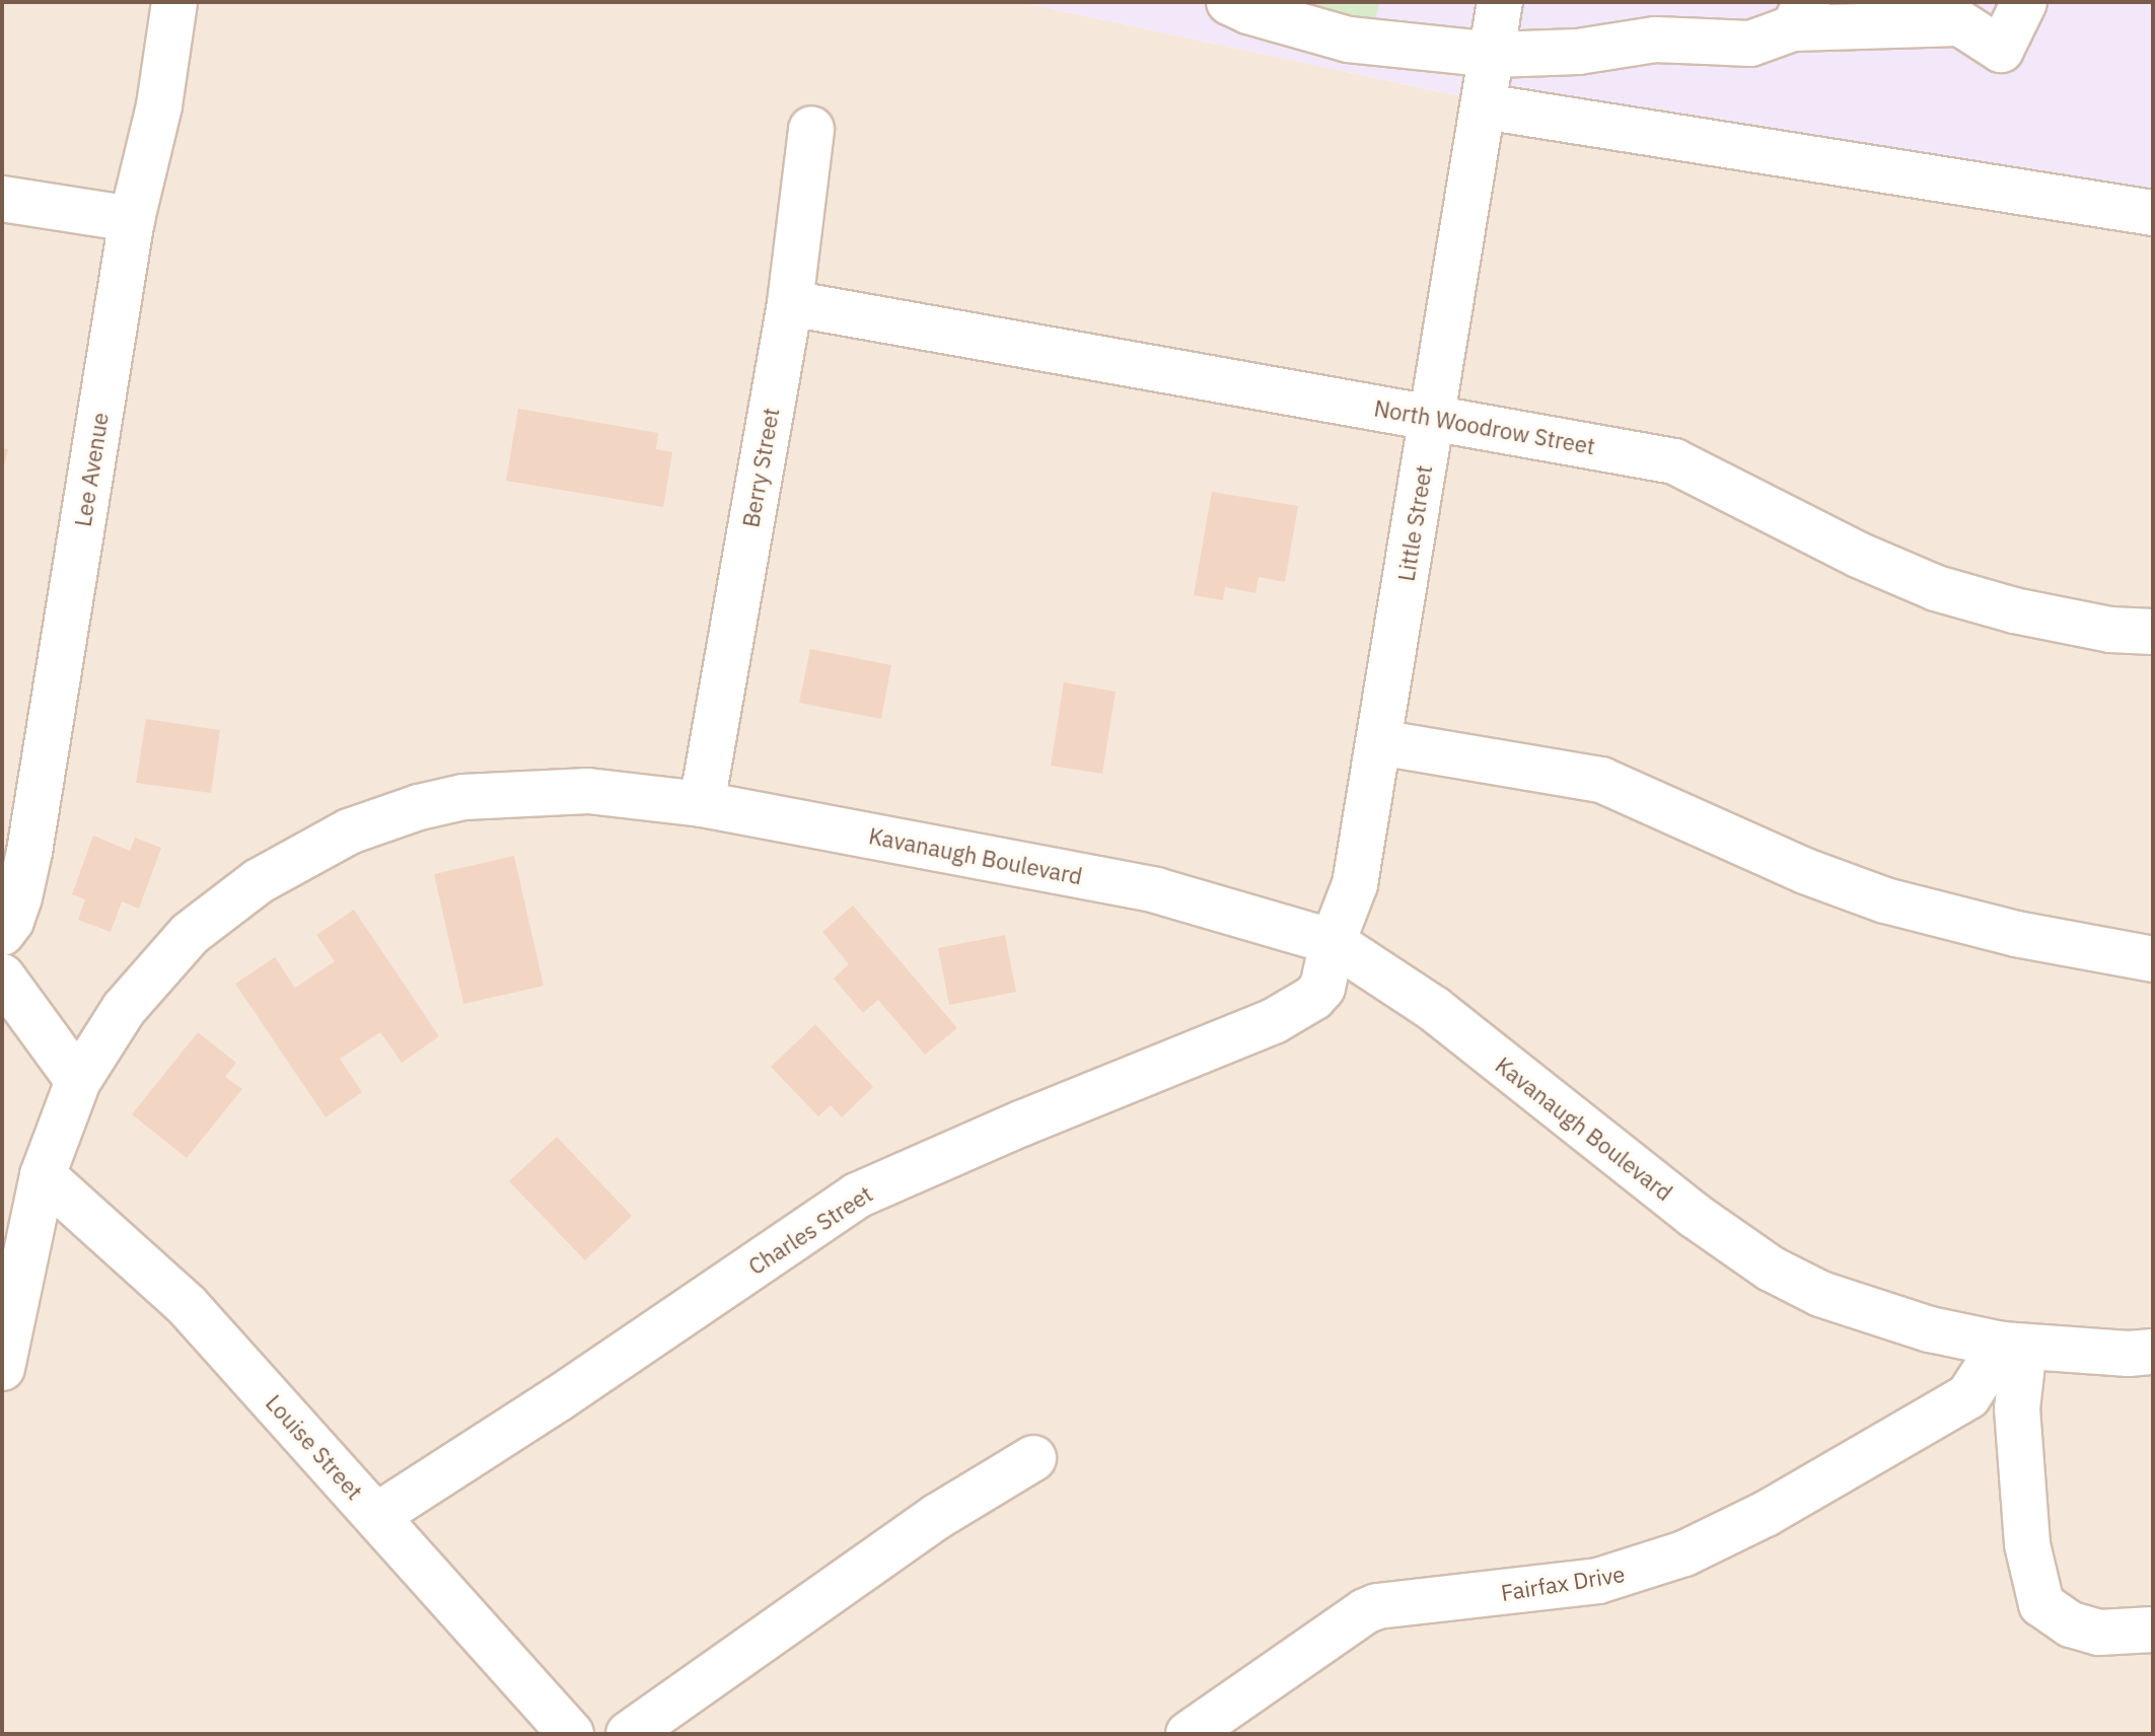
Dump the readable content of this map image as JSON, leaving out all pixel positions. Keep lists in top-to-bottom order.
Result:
{
  "streets": {
    "street": [
      "North Woodrow Street",
      "Berry Street",
      "Lee Avenue",
      "Little Street",
      "Kavanaugh Boulevard",
      "Charles Street",
      "Louise Street",
      "Fairfax Drive"
    ]
  },
  "crossings": [
    ["North Woodrow Street", "Berry Street"],
    ["North Woodrow Street", "Little Street"],
    ["Berry Street", "Kavanaugh Boulevard"],
    ["Little Street", "Kavanaugh Boulevard"],
    ["Little Street", "Charles Street"],
    ["Kavanaugh Boulevard", "Charles Street"],
    ["Kavanaugh Boulevard", "Louise Street"],
    ["Kavanaugh Boulevard", "Fairfax Drive"],
    ["Charles Street", "Louise Street"]
  ]
}
